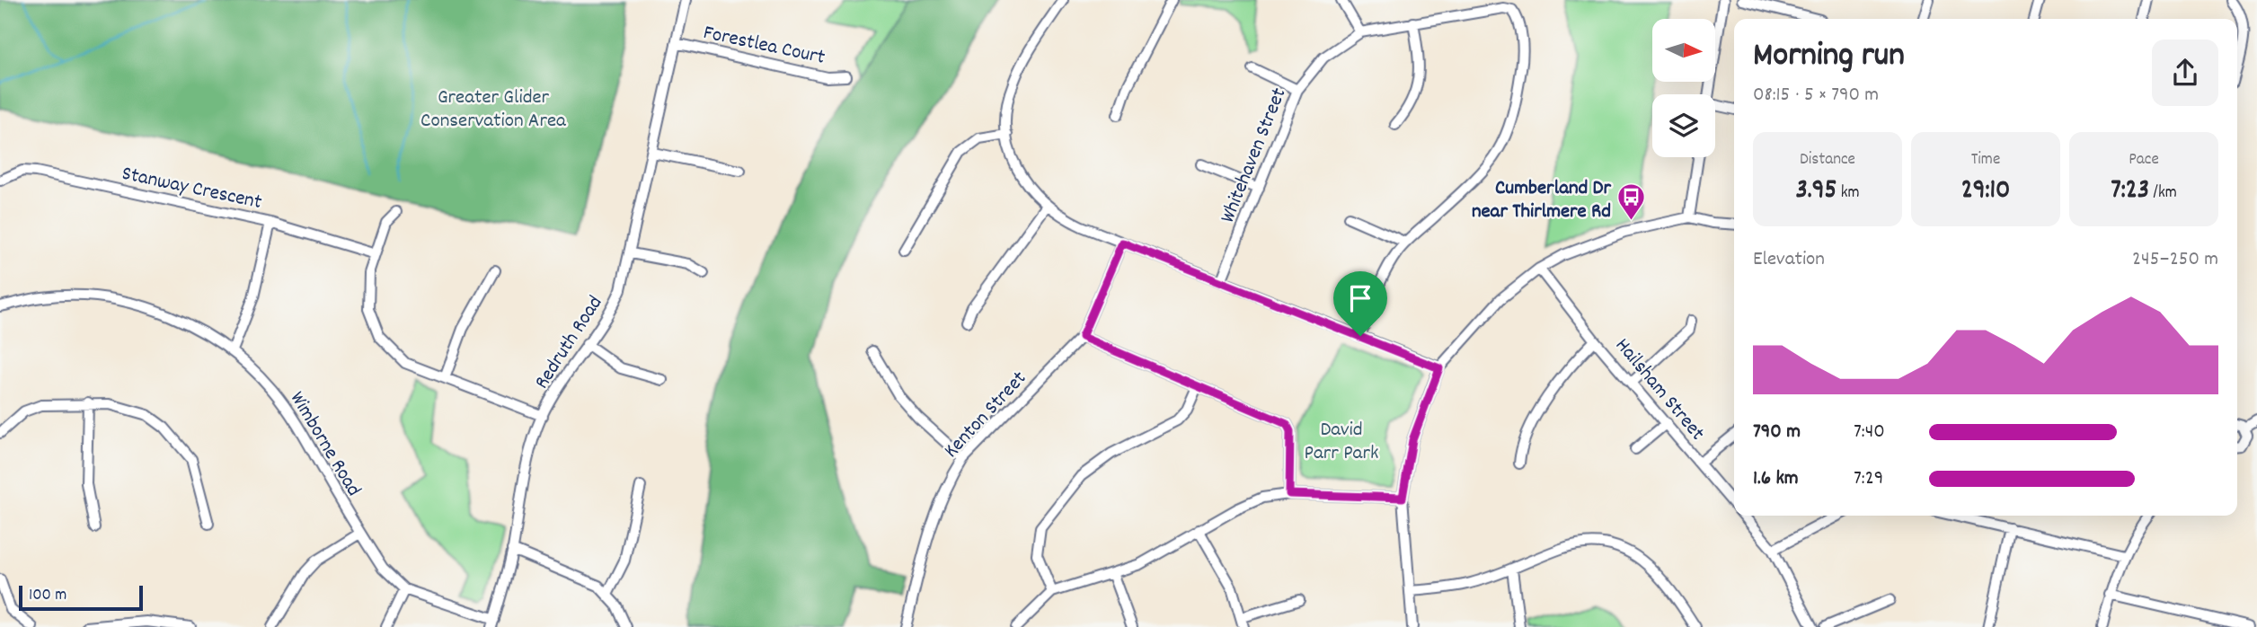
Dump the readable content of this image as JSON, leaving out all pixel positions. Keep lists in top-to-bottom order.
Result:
{
  "streets": {
    "street": [
      "Forestlea Court",
      "Whitehaven Street",
      "Stanway Crescent",
      "Redruth Road",
      "Hailsham Street",
      "Kenton Street",
      "Wimborne Road"
    ]
  },
  "crossings": [
    ["Forestlea Court", "Redruth Road"],
    ["Redruth Road", "Wimborne Road"]
  ],
  "parks": ["Greater Glider Conservation Area", "David Parr Park"],
  "places": {
    "bus stop": ["Cumberland Dr near Thirlmere Rd"]
  },
  "scale_bar": "100 m",
  "north": "right",
  "page": {
    "heading": ["Morning run", "08:15 · 5 × 790 m"],
    "stats": [
      ["Distance", "3.95 km"],
      ["Time", "29:10"],
      ["Pace", "7:23 /km"]
    ],
    "chart": ["Elevation", "245–250 m"],
    "list": [
      {
        "name": "790 m",
        "note": "7:40"
      },
      {
        "name": "1.6 km",
        "note": "7:29"
      }
    ],
    "scale": "100 m"
  }
}
